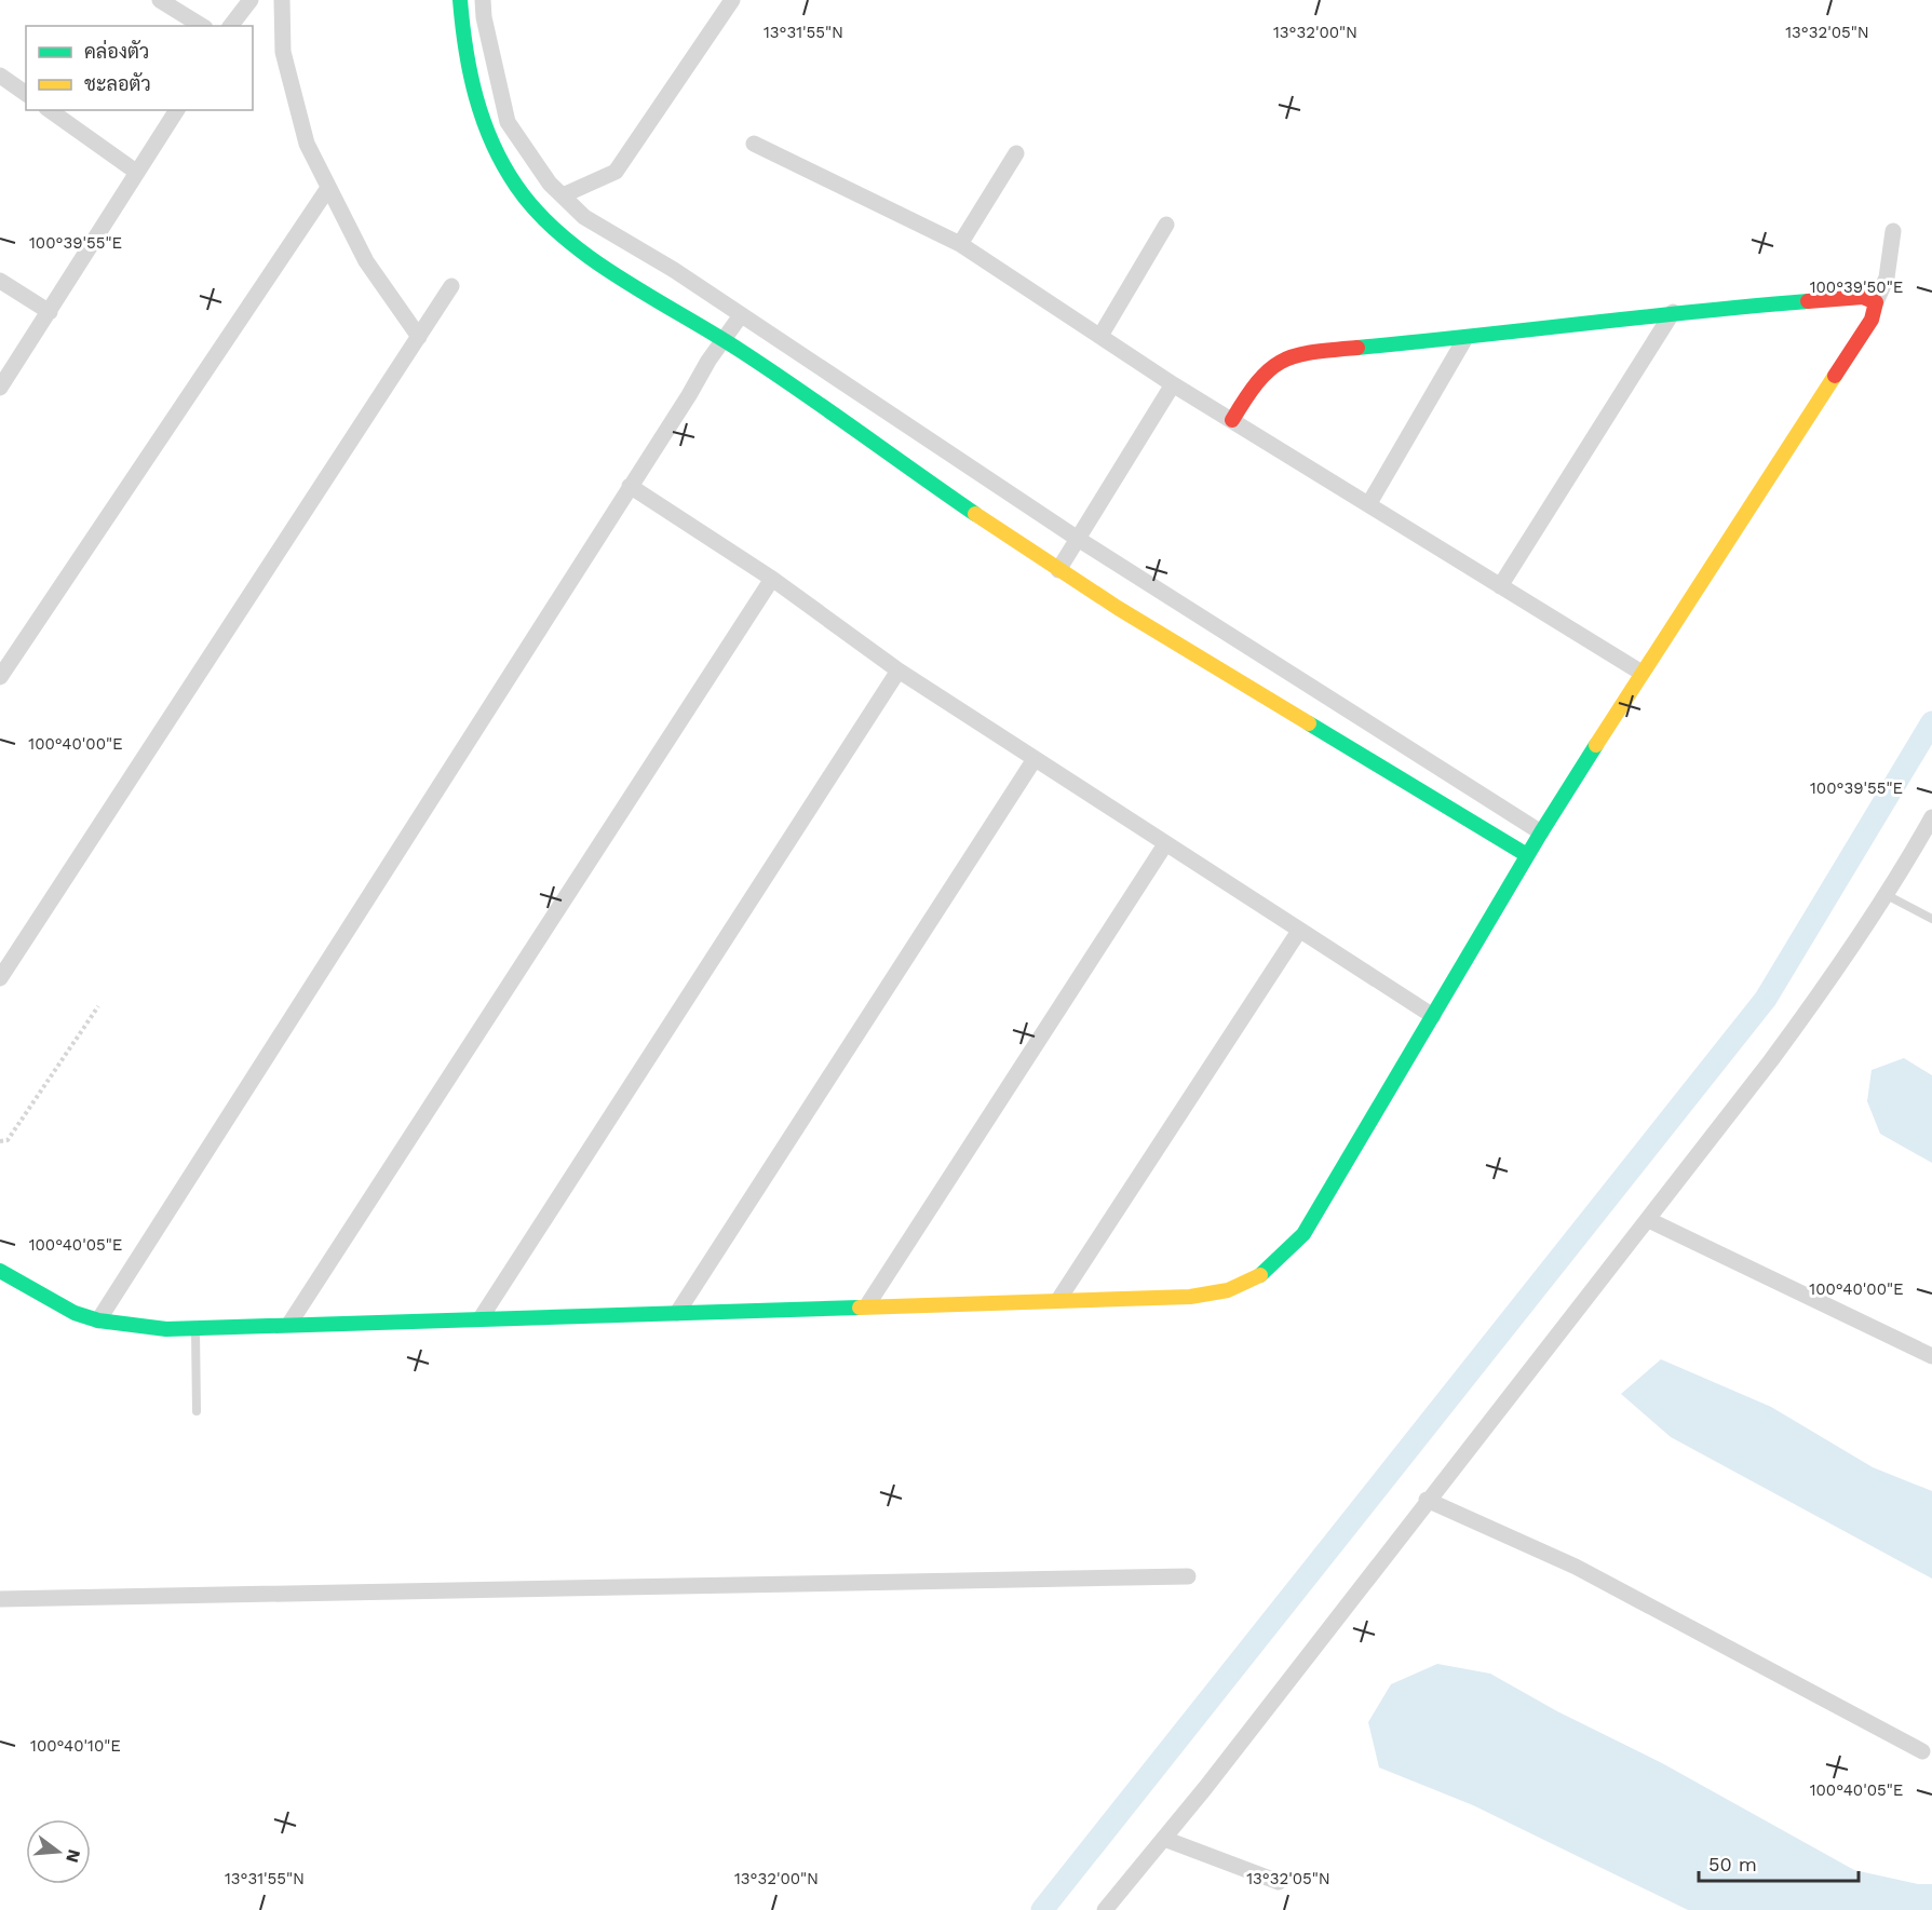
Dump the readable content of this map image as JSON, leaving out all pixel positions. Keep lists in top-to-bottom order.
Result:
{
  "legend": ["คล่องตัว", "ชะลอตัว"],
  "scale_bar": "50 m",
  "north": "right",
  "coordinates": [
    "13°31'55\"N",
    "13°32'00\"N",
    "13°32'05\"N",
    "100°39'55\"E",
    "100°39'50\"E",
    "100°40'00\"E",
    "100°40'05\"E",
    "100°40'10\"E"
  ]
}
